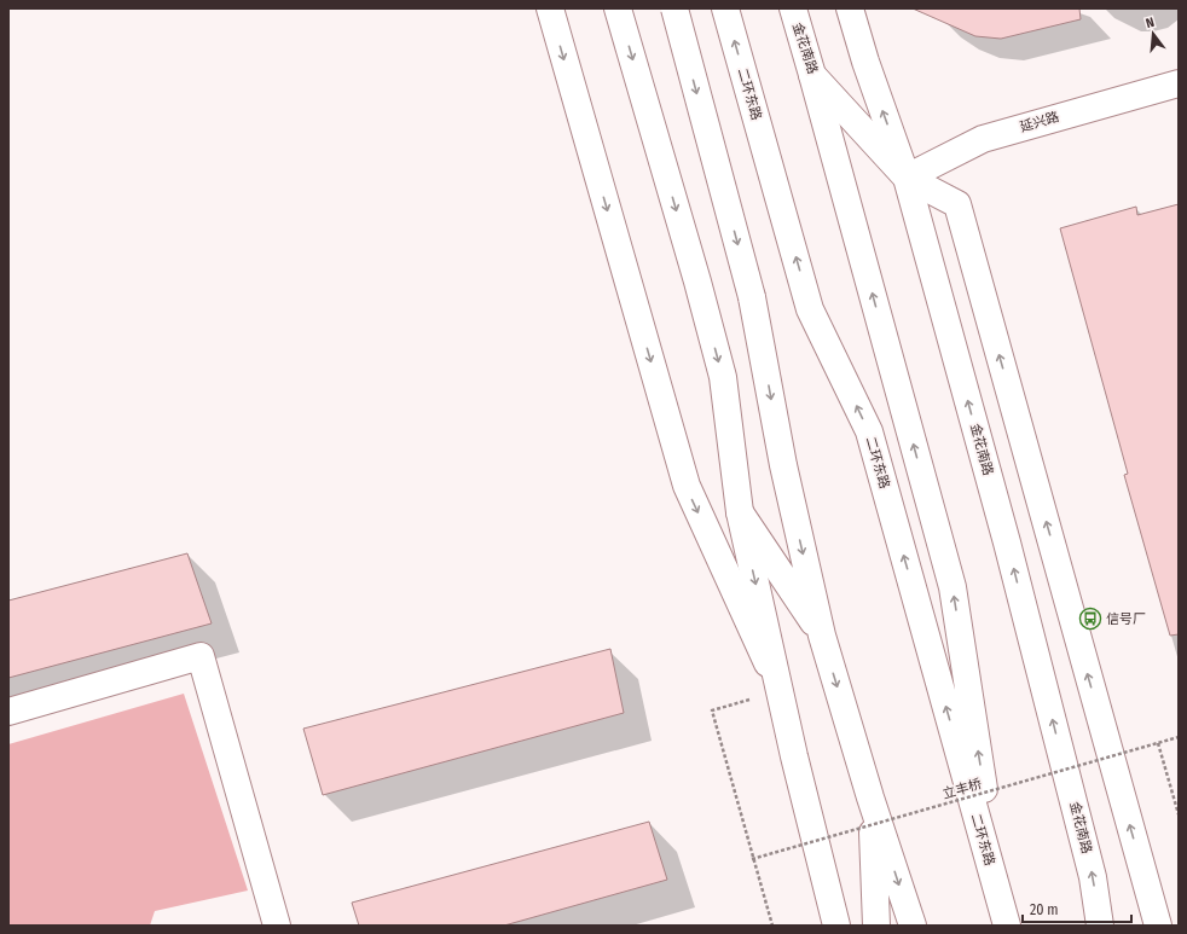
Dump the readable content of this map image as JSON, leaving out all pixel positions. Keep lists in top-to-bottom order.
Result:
{
  "streets": {
    "main road": ["金花南路", "二环东路", "延兴路"],
    "path": ["立丰桥"]
  },
  "crossings": [
    ["金花南路", "延兴路"]
  ],
  "places": {
    "bus stop": ["信号厂"]
  },
  "scale_bar": "20 m",
  "north": "top"
}
